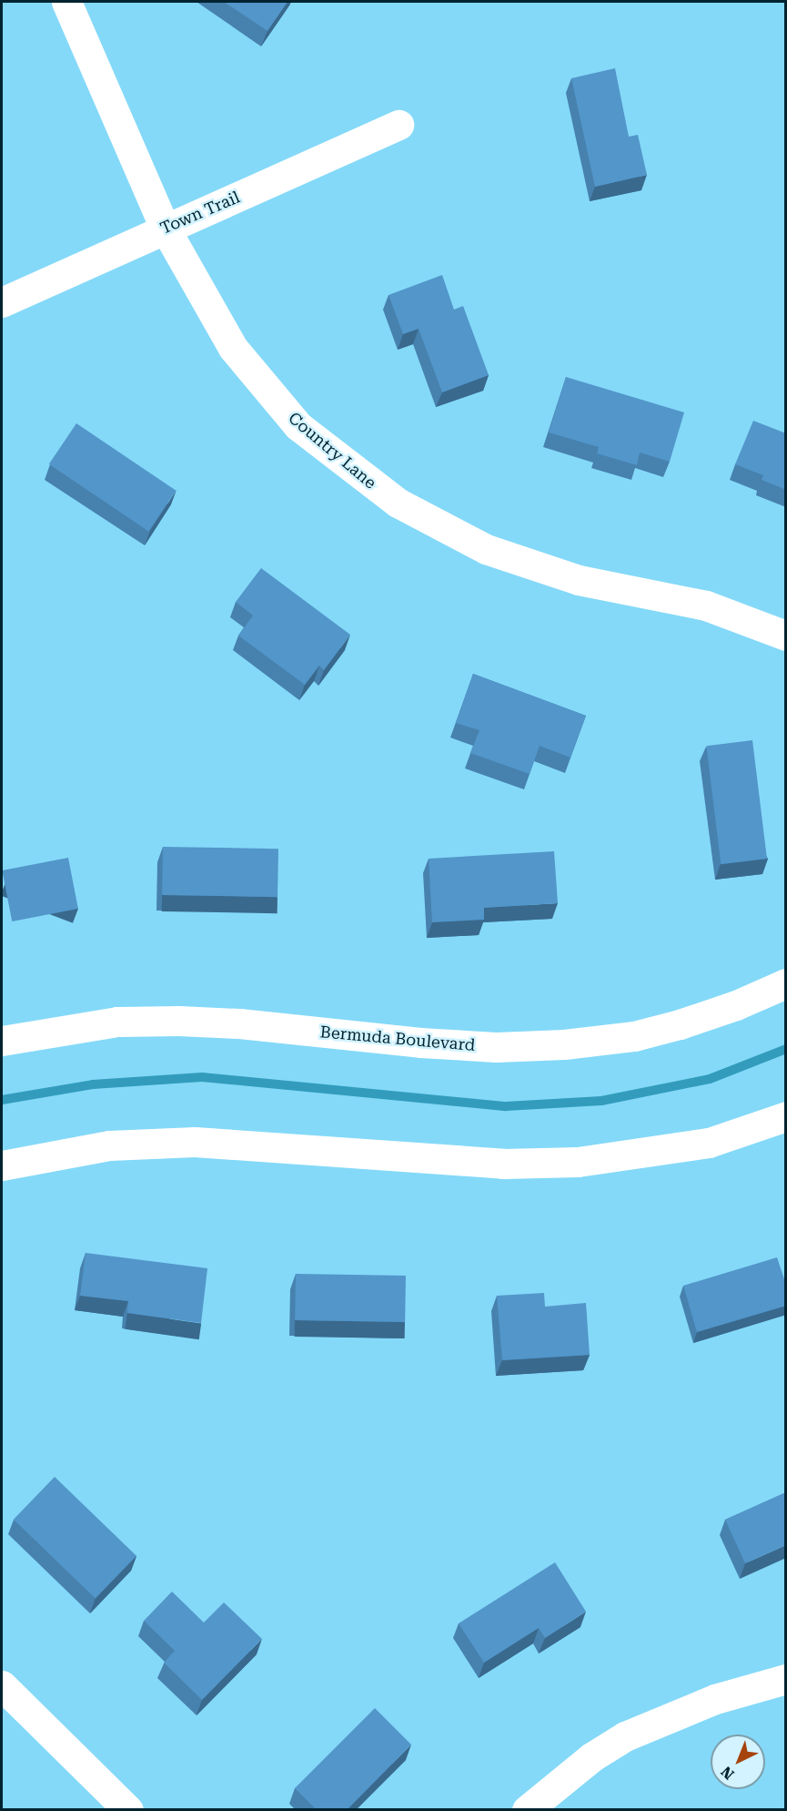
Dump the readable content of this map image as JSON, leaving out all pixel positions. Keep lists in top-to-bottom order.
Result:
{
  "streets": {
    "street": ["Town Trail", "Country Lane", "Bermuda Boulevard"]
  },
  "crossings": [
    ["Town Trail", "Country Lane"]
  ],
  "north": "bottom left"
}
